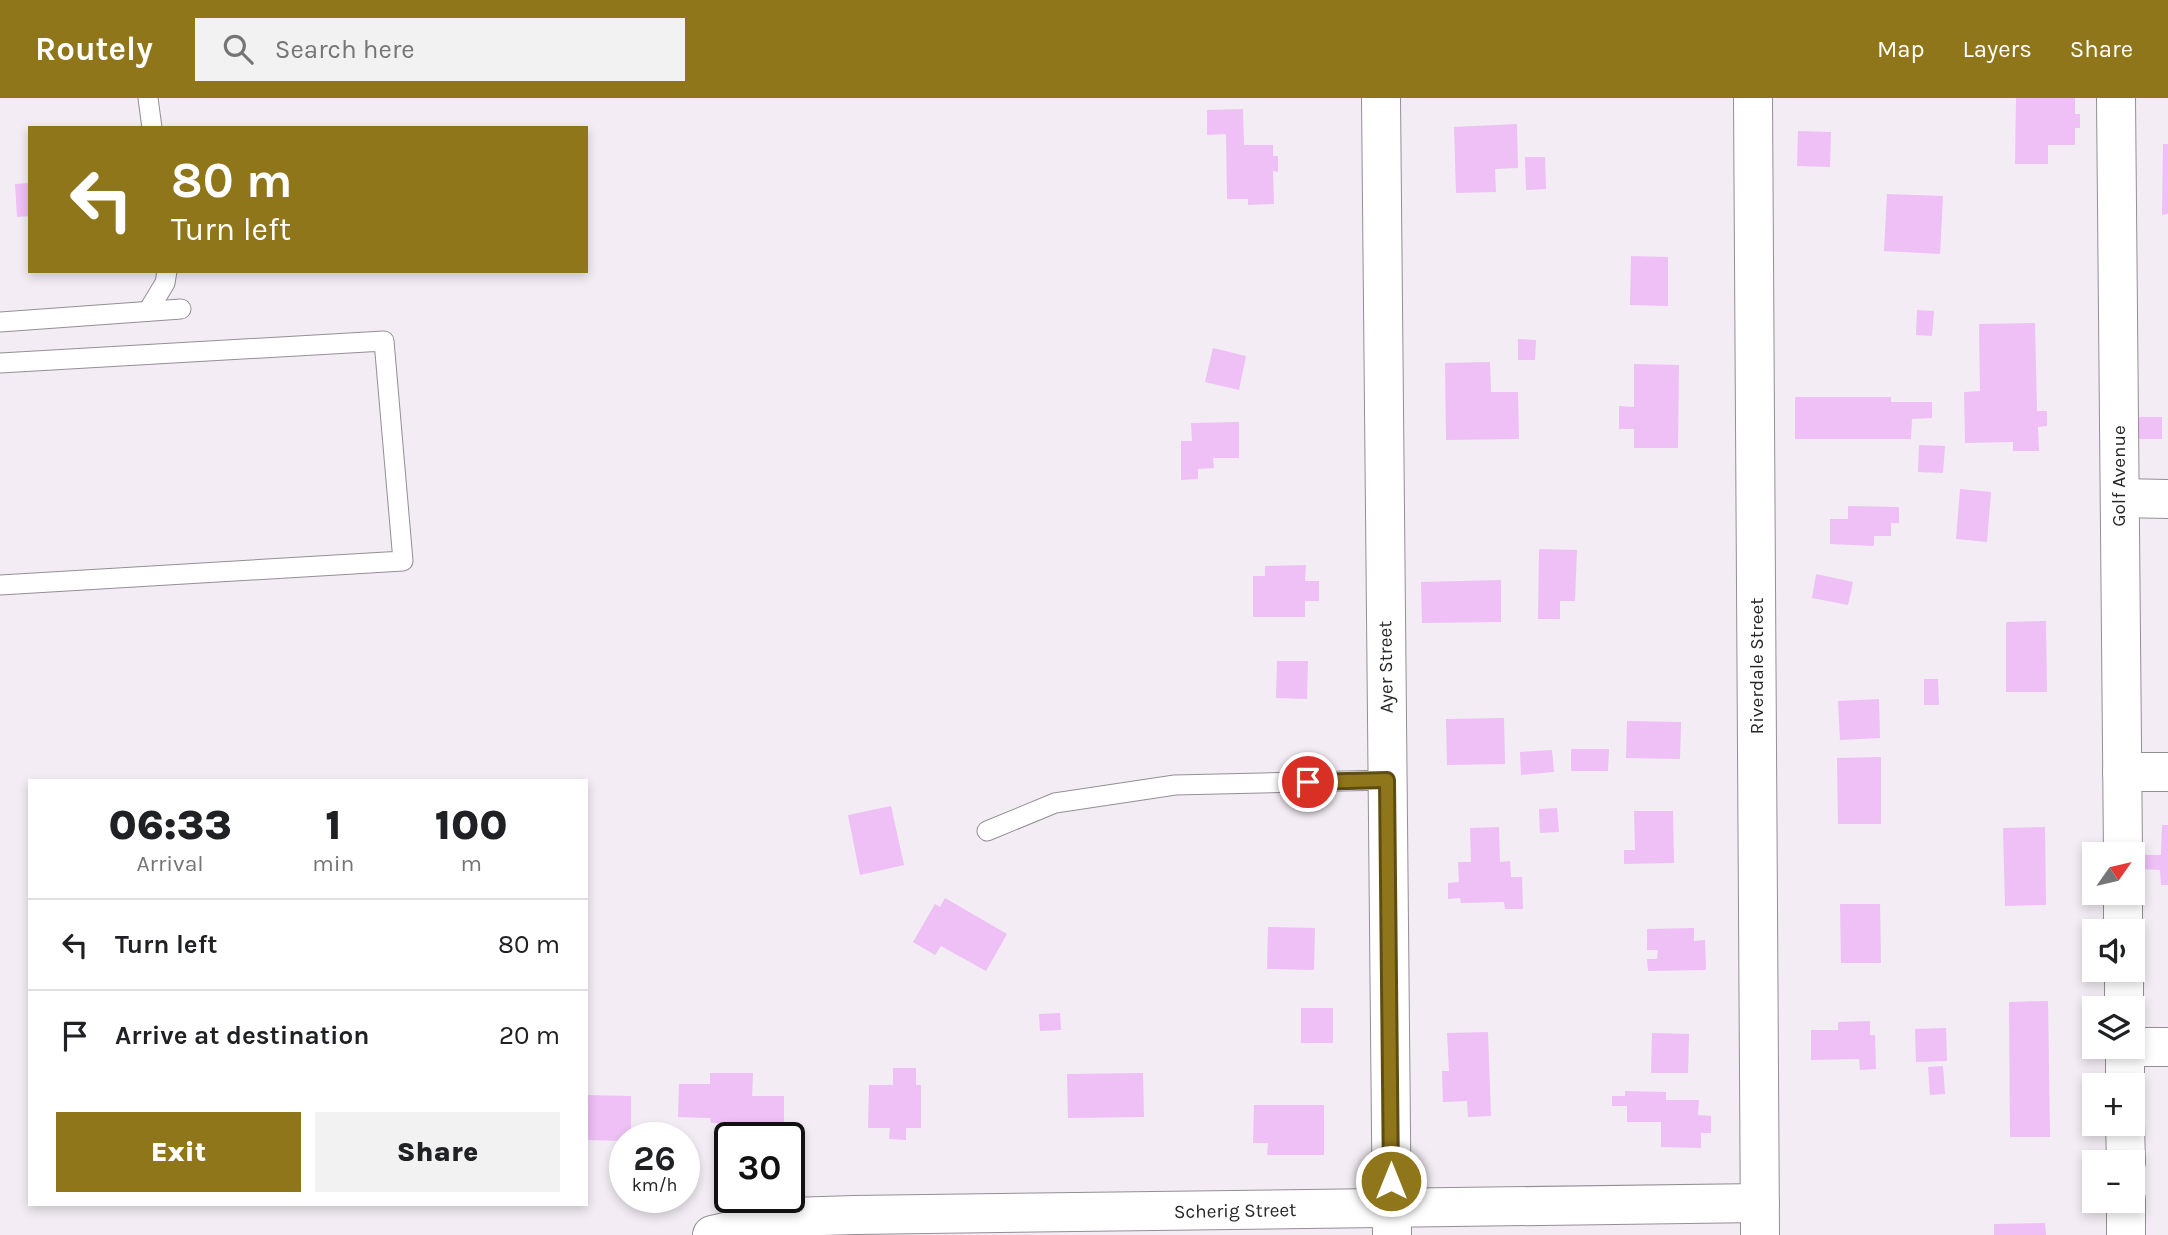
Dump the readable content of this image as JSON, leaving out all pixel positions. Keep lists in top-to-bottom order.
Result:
{
  "streets": {
    "street": [
      "Golf Avenue",
      "Riverdale Street",
      "Ayer Street",
      "Scherig Street"
    ]
  },
  "crossings": [
    ["Riverdale Street", "Scherig Street"],
    ["Ayer Street", "Scherig Street"]
  ],
  "north": "top right",
  "page": {
    "header": "Routely",
    "search": "Search here",
    "nav": ["Map", "Layers", "Share"],
    "turn": ["80 m", "Turn left"],
    "eta": [
      "06:33",
      "Arrival",
      "1",
      "min",
      "100",
      "m"
    ],
    "map_buttons": ["+", "−"],
    "list": [
      {
        "name": "Turn left",
        "value": "80 m"
      },
      {
        "name": "Arrive at destination",
        "value": "20 m"
      }
    ],
    "buttons": ["Exit", "Share"],
    "speed": "26 km/h",
    "limit": "30"
  }
}
